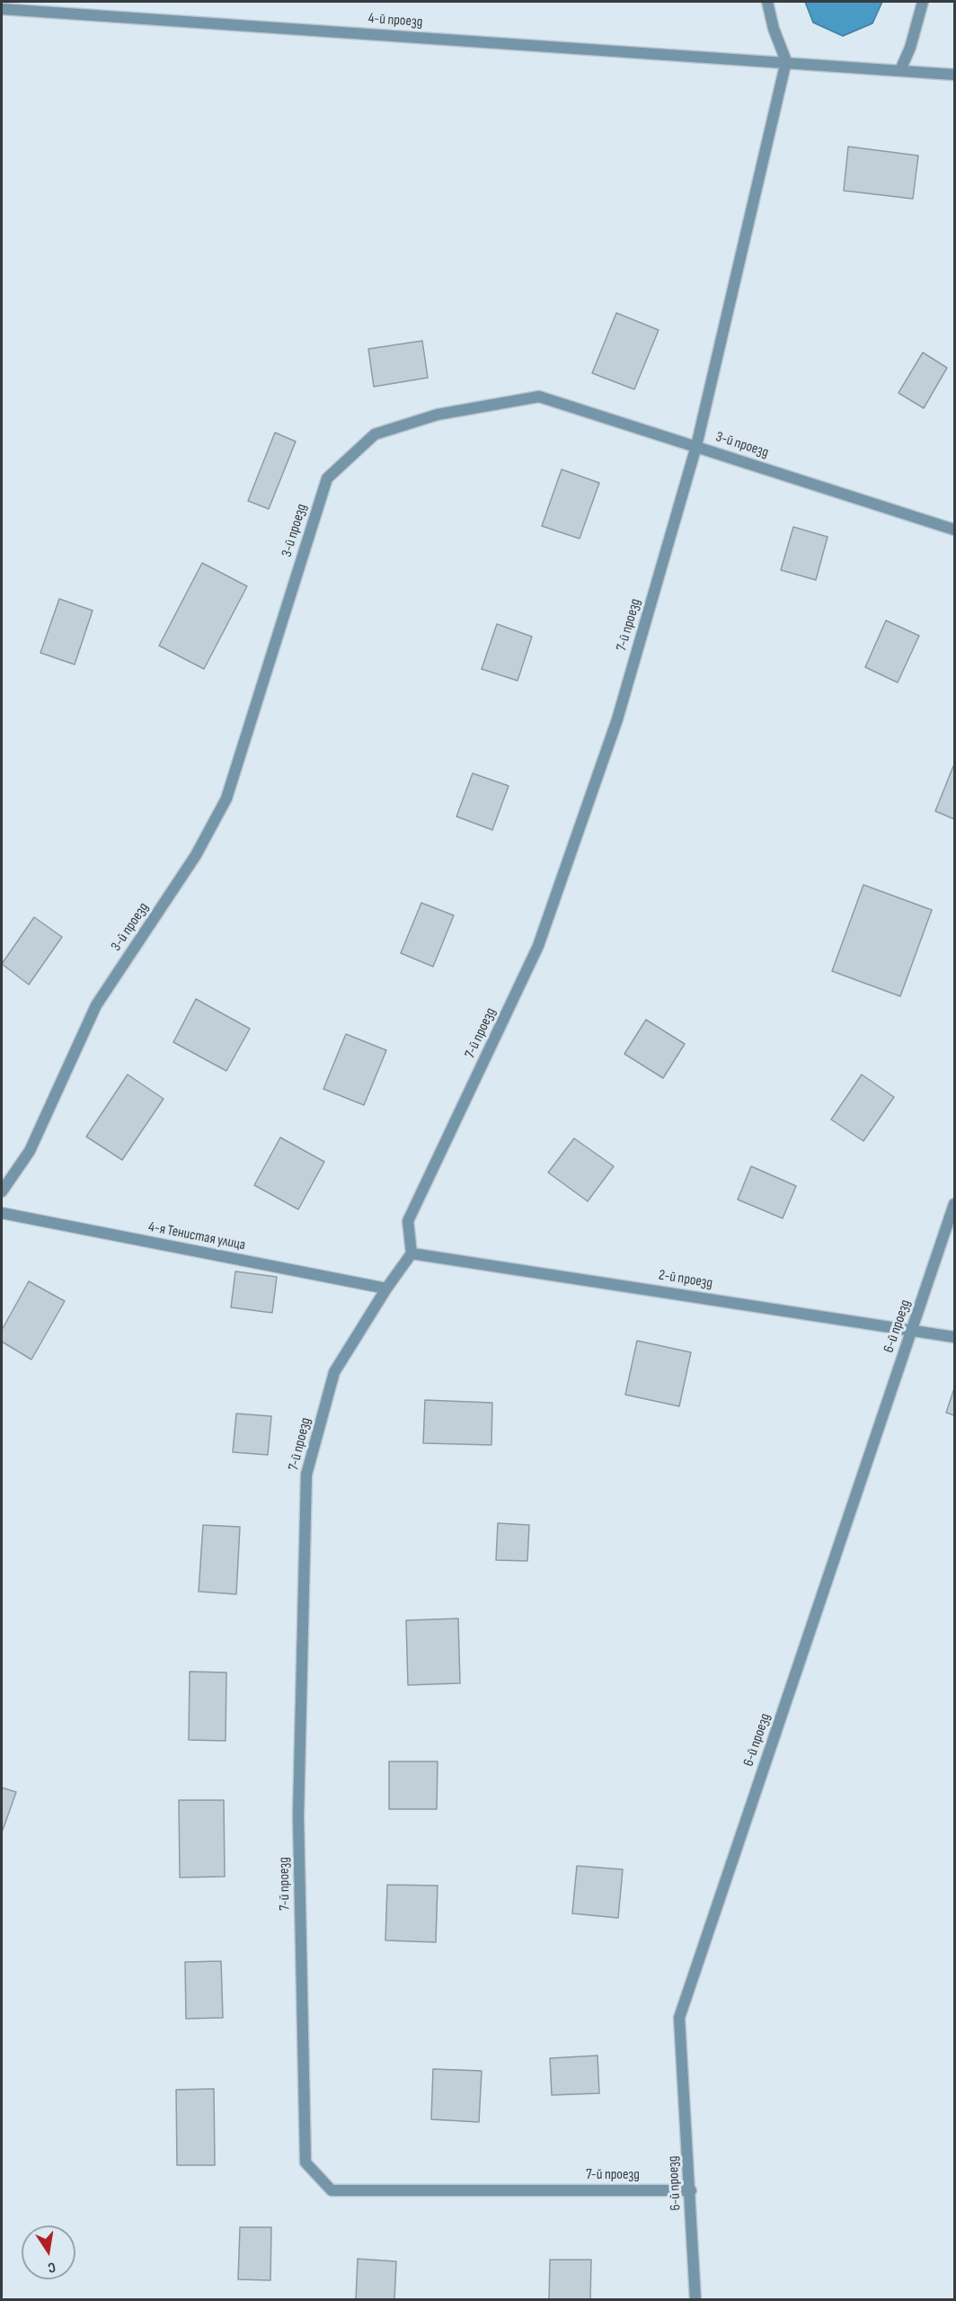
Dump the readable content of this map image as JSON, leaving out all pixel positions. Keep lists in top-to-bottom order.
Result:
{
  "streets": {
    "street": [
      "4-й проезд",
      "3-й проезд",
      "7-й проезд",
      "4-я Тенистая улица",
      "2-й проезд",
      "6-й проезд"
    ]
  },
  "crossings": [
    ["4-й проезд", "7-й проезд"],
    ["3-й проезд", "7-й проезд"],
    ["7-й проезд", "4-я Тенистая улица"],
    ["7-й проезд", "2-й проезд"],
    ["7-й проезд", "6-й проезд"],
    ["2-й проезд", "6-й проезд"]
  ],
  "north": "bottom"
}
